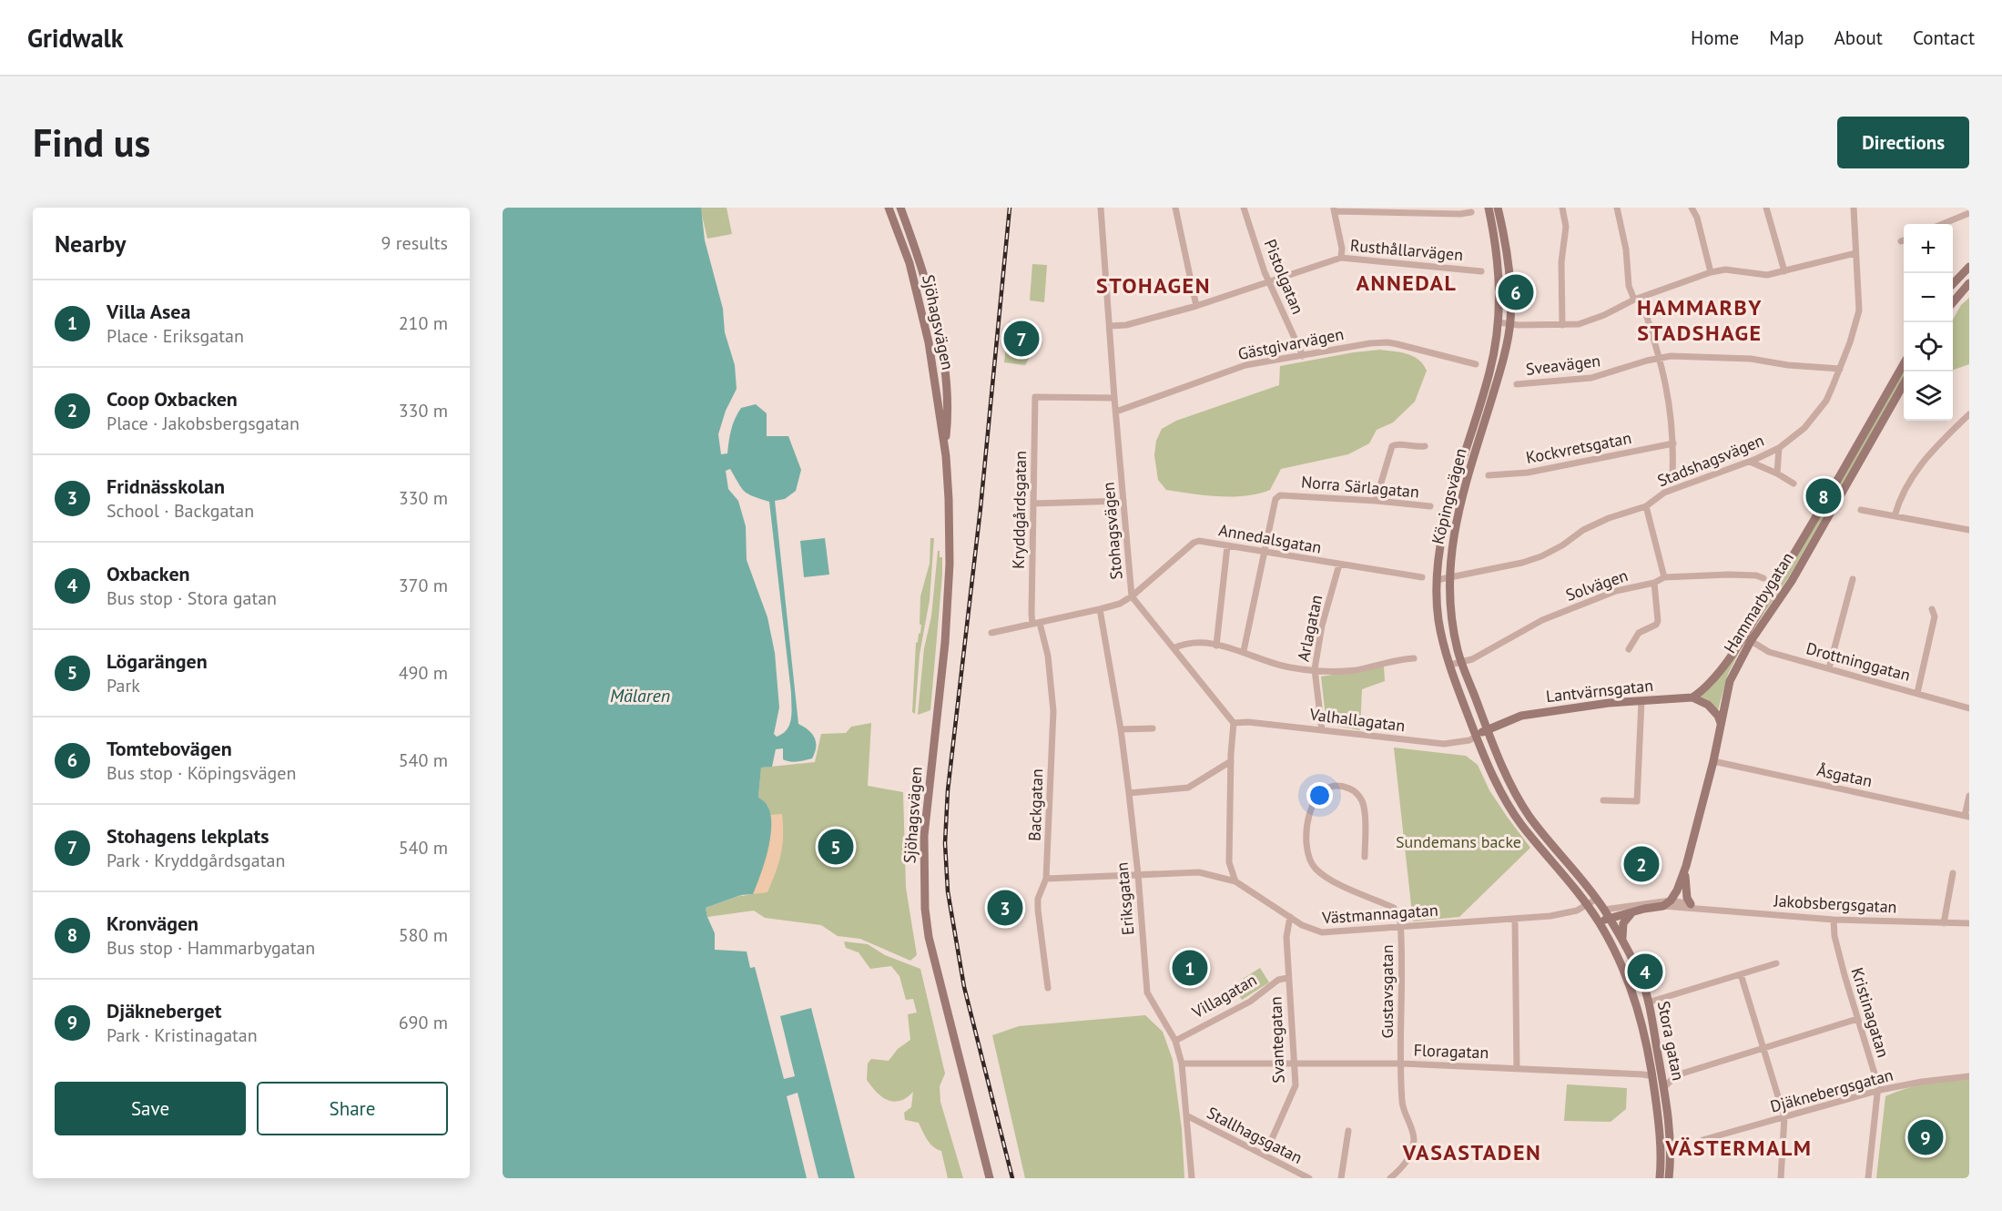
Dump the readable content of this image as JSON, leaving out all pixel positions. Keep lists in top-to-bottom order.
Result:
{
  "streets": {
    "main road": [
      "Sjöhagsvägen",
      "Köpingsvägen",
      "Hammarbygatan",
      "Lantvärnsgatan",
      "Stora gatan"
    ],
    "street": [
      "Rusthållarvägen",
      "Pistolgatan",
      "Gästgivarvägen",
      "Sveavägen",
      "Kockvretsgatan",
      "Stadshagsvägen",
      "Norra Särlagatan",
      "Kryddgårdsgatan",
      "Stohagsvägen",
      "Annedalsgatan",
      "Solvägen",
      "Arlagatan",
      "Drottninggatan",
      "Valhallagatan",
      "Åsgatan",
      "Backgatan",
      "Eriksgatan",
      "Jakobsbergsgatan",
      "Västmannagatan",
      "Gustavsgatan",
      "Villagatan",
      "Kristinagatan",
      "Svantegatan",
      "Floragatan",
      "Djäknebergsgatan",
      "Stallhagsgatan"
    ]
  },
  "crossings": [
    ["Rusthållarvägen", "Pistolgatan"],
    ["Rusthållarvägen", "Stohagsvägen"],
    ["Pistolgatan", "Gästgivarvägen"],
    ["Gästgivarvägen", "Stohagsvägen"],
    ["Sveavägen", "Stadshagsvägen"],
    ["Stadshagsvägen", "Köpingsvägen"],
    ["Norra Särlagatan", "Annedalsgatan"],
    ["Köpingsvägen", "Solvägen"],
    ["Köpingsvägen", "Lantvärnsgatan"],
    ["Köpingsvägen", "Valhallagatan"],
    ["Köpingsvägen", "Jakobsbergsgatan"],
    ["Köpingsvägen", "Västmannagatan"],
    ["Köpingsvägen", "Stora gatan"],
    ["Kryddgårdsgatan", "Stohagsvägen"],
    ["Kryddgårdsgatan", "Annedalsgatan"],
    ["Kryddgårdsgatan", "Backgatan"],
    ["Stohagsvägen", "Annedalsgatan"],
    ["Stohagsvägen", "Valhallagatan"],
    ["Annedalsgatan", "Arlagatan"],
    ["Annedalsgatan", "Backgatan"],
    ["Annedalsgatan", "Eriksgatan"],
    ["Hammarbygatan", "Drottninggatan"],
    ["Hammarbygatan", "Lantvärnsgatan"],
    ["Hammarbygatan", "Åsgatan"],
    ["Hammarbygatan", "Jakobsbergsgatan"],
    ["Arlagatan", "Valhallagatan"],
    ["Lantvärnsgatan", "Valhallagatan"],
    ["Backgatan", "Västmannagatan"],
    ["Eriksgatan", "Västmannagatan"],
    ["Eriksgatan", "Villagatan"],
    ["Eriksgatan", "Floragatan"],
    ["Eriksgatan", "Stallhagsgatan"],
    ["Jakobsbergsgatan", "Kristinagatan"],
    ["Västmannagatan", "Gustavsgatan"],
    ["Västmannagatan", "Svantegatan"],
    ["Gustavsgatan", "Floragatan"],
    ["Villagatan", "Svantegatan"],
    ["Kristinagatan", "Djäknebergsgatan"],
    ["Svantegatan", "Floragatan"],
    ["Svantegatan", "Stallhagsgatan"],
    ["Stora gatan", "Floragatan"]
  ],
  "districts": [
    "ANNEDAL",
    "STOHAGEN",
    "HAMMARBY STADSHAGE",
    "VÄSTERMALM",
    "VASASTADEN"
  ],
  "water": ["Mälaren"],
  "parks": ["Sundemans backe"],
  "page": {
    "header": "Gridwalk",
    "nav": [
      "Home",
      "Map",
      "About",
      "Contact"
    ],
    "buttons": [
      "Directions",
      ["Save", "Share"]
    ],
    "title": "Find us",
    "heading": ["Nearby", "9 results"],
    "map_buttons": ["+", "−"],
    "pins": [
      "6",
      "7",
      "8",
      "5",
      "2",
      "3",
      "1",
      "4",
      "9"
    ],
    "list": [
      {
        "mark": "1",
        "name": "Villa Asea",
        "note": "Place · Eriksgatan",
        "value": "210 m"
      },
      {
        "mark": "2",
        "name": "Coop Oxbacken",
        "note": "Place · Jakobsbergsgatan",
        "value": "330 m"
      },
      {
        "mark": "3",
        "name": "Fridnässkolan",
        "note": "School · Backgatan",
        "value": "330 m"
      },
      {
        "mark": "4",
        "name": "Oxbacken",
        "note": "Bus stop · Stora gatan",
        "value": "370 m"
      },
      {
        "mark": "5",
        "name": "Lögarängen",
        "note": "Park",
        "value": "490 m"
      },
      {
        "mark": "6",
        "name": "Tomtebovägen",
        "note": "Bus stop · Köpingsvägen",
        "value": "540 m"
      },
      {
        "mark": "7",
        "name": "Stohagens lekplats",
        "note": "Park · Kryddgårdsgatan",
        "value": "540 m"
      },
      {
        "mark": "8",
        "name": "Kronvägen",
        "note": "Bus stop · Hammarbygatan",
        "value": "580 m"
      },
      {
        "mark": "9",
        "name": "Djäkneberget",
        "note": "Park · Kristinagatan",
        "value": "690 m"
      }
    ]
  }
}
